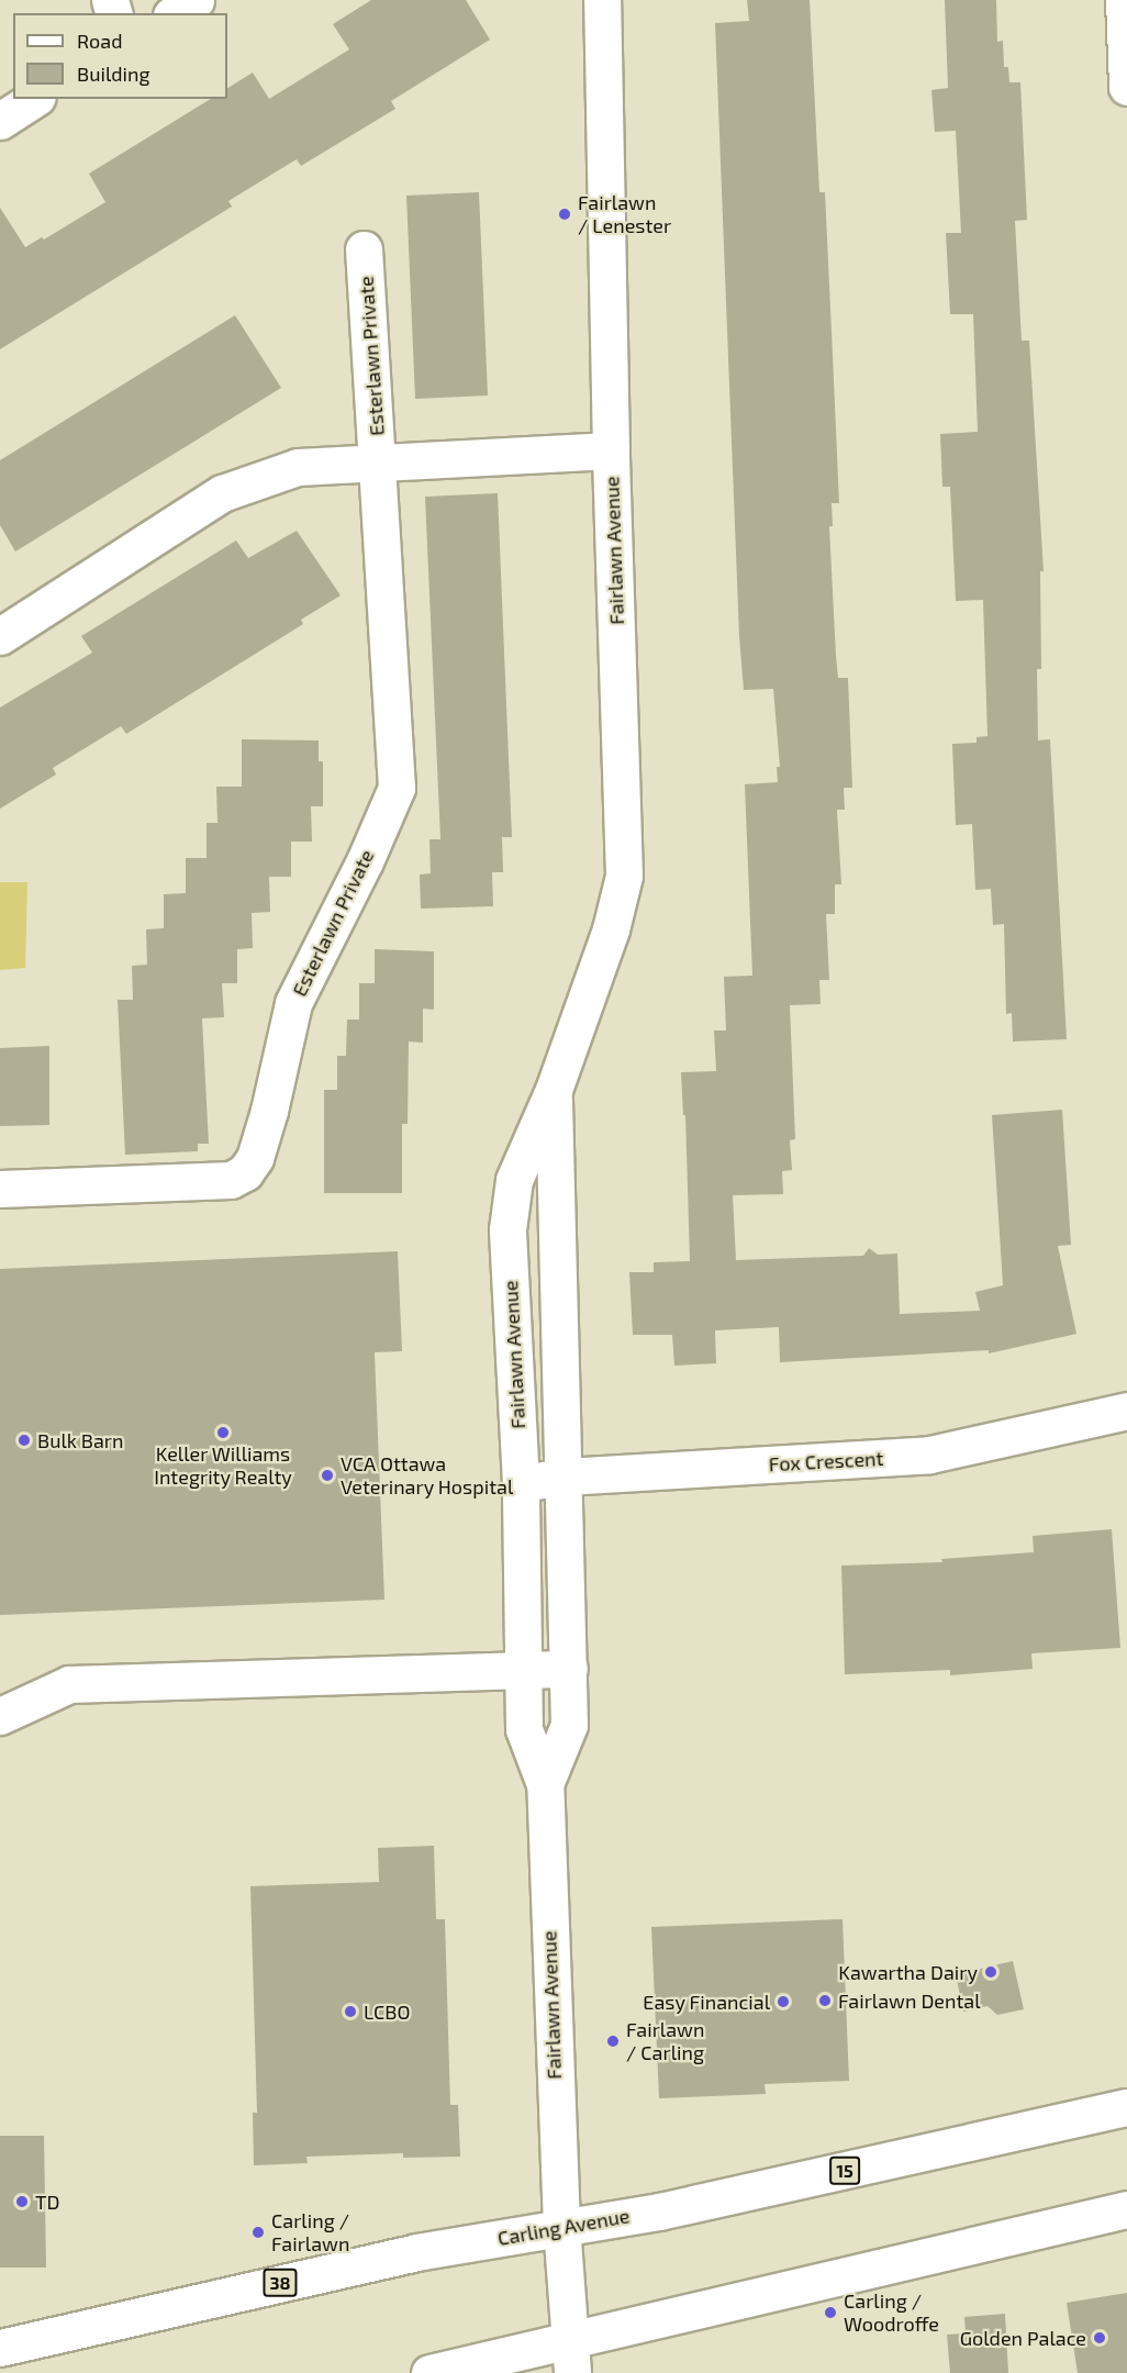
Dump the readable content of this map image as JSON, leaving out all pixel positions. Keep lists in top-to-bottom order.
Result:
{
  "streets": {
    "street": [
      "Esterlawn Private",
      "Fairlawn Avenue",
      "Fox Crescent",
      "15",
      "Carling Avenue",
      "38"
    ]
  },
  "crossings": [
    ["Esterlawn Private", "Fairlawn Avenue"],
    ["Fairlawn Avenue", "Fox Crescent"],
    ["Fairlawn Avenue", "Carling Avenue"]
  ],
  "places": [
    "Fairlawn / Lenester",
    "Keller Williams Integrity Realty",
    "Bulk Barn",
    "VCA Ottawa Veterinary Hospital",
    "Kawartha Dairy",
    "Fairlawn Dental",
    "Easy Financial",
    "LCBO",
    "Fairlawn / Carling",
    "TD",
    "Carling / Fairlawn",
    "Carling / Woodroffe",
    "Golden Palace"
  ],
  "legend": ["Road", "Building"]
}
